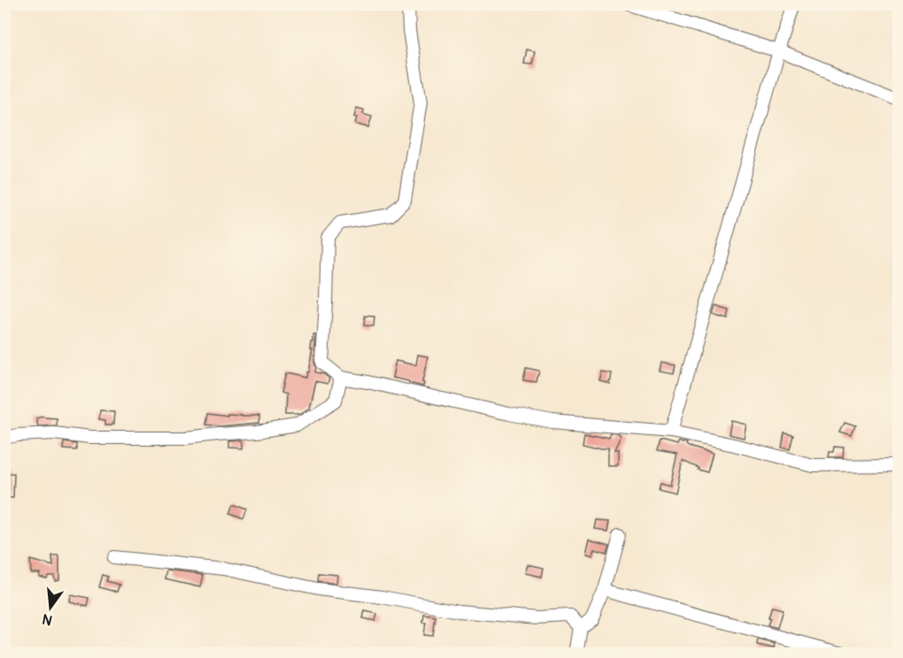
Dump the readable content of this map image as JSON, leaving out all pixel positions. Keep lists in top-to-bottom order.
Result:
{
  "north": "bottom"
}
